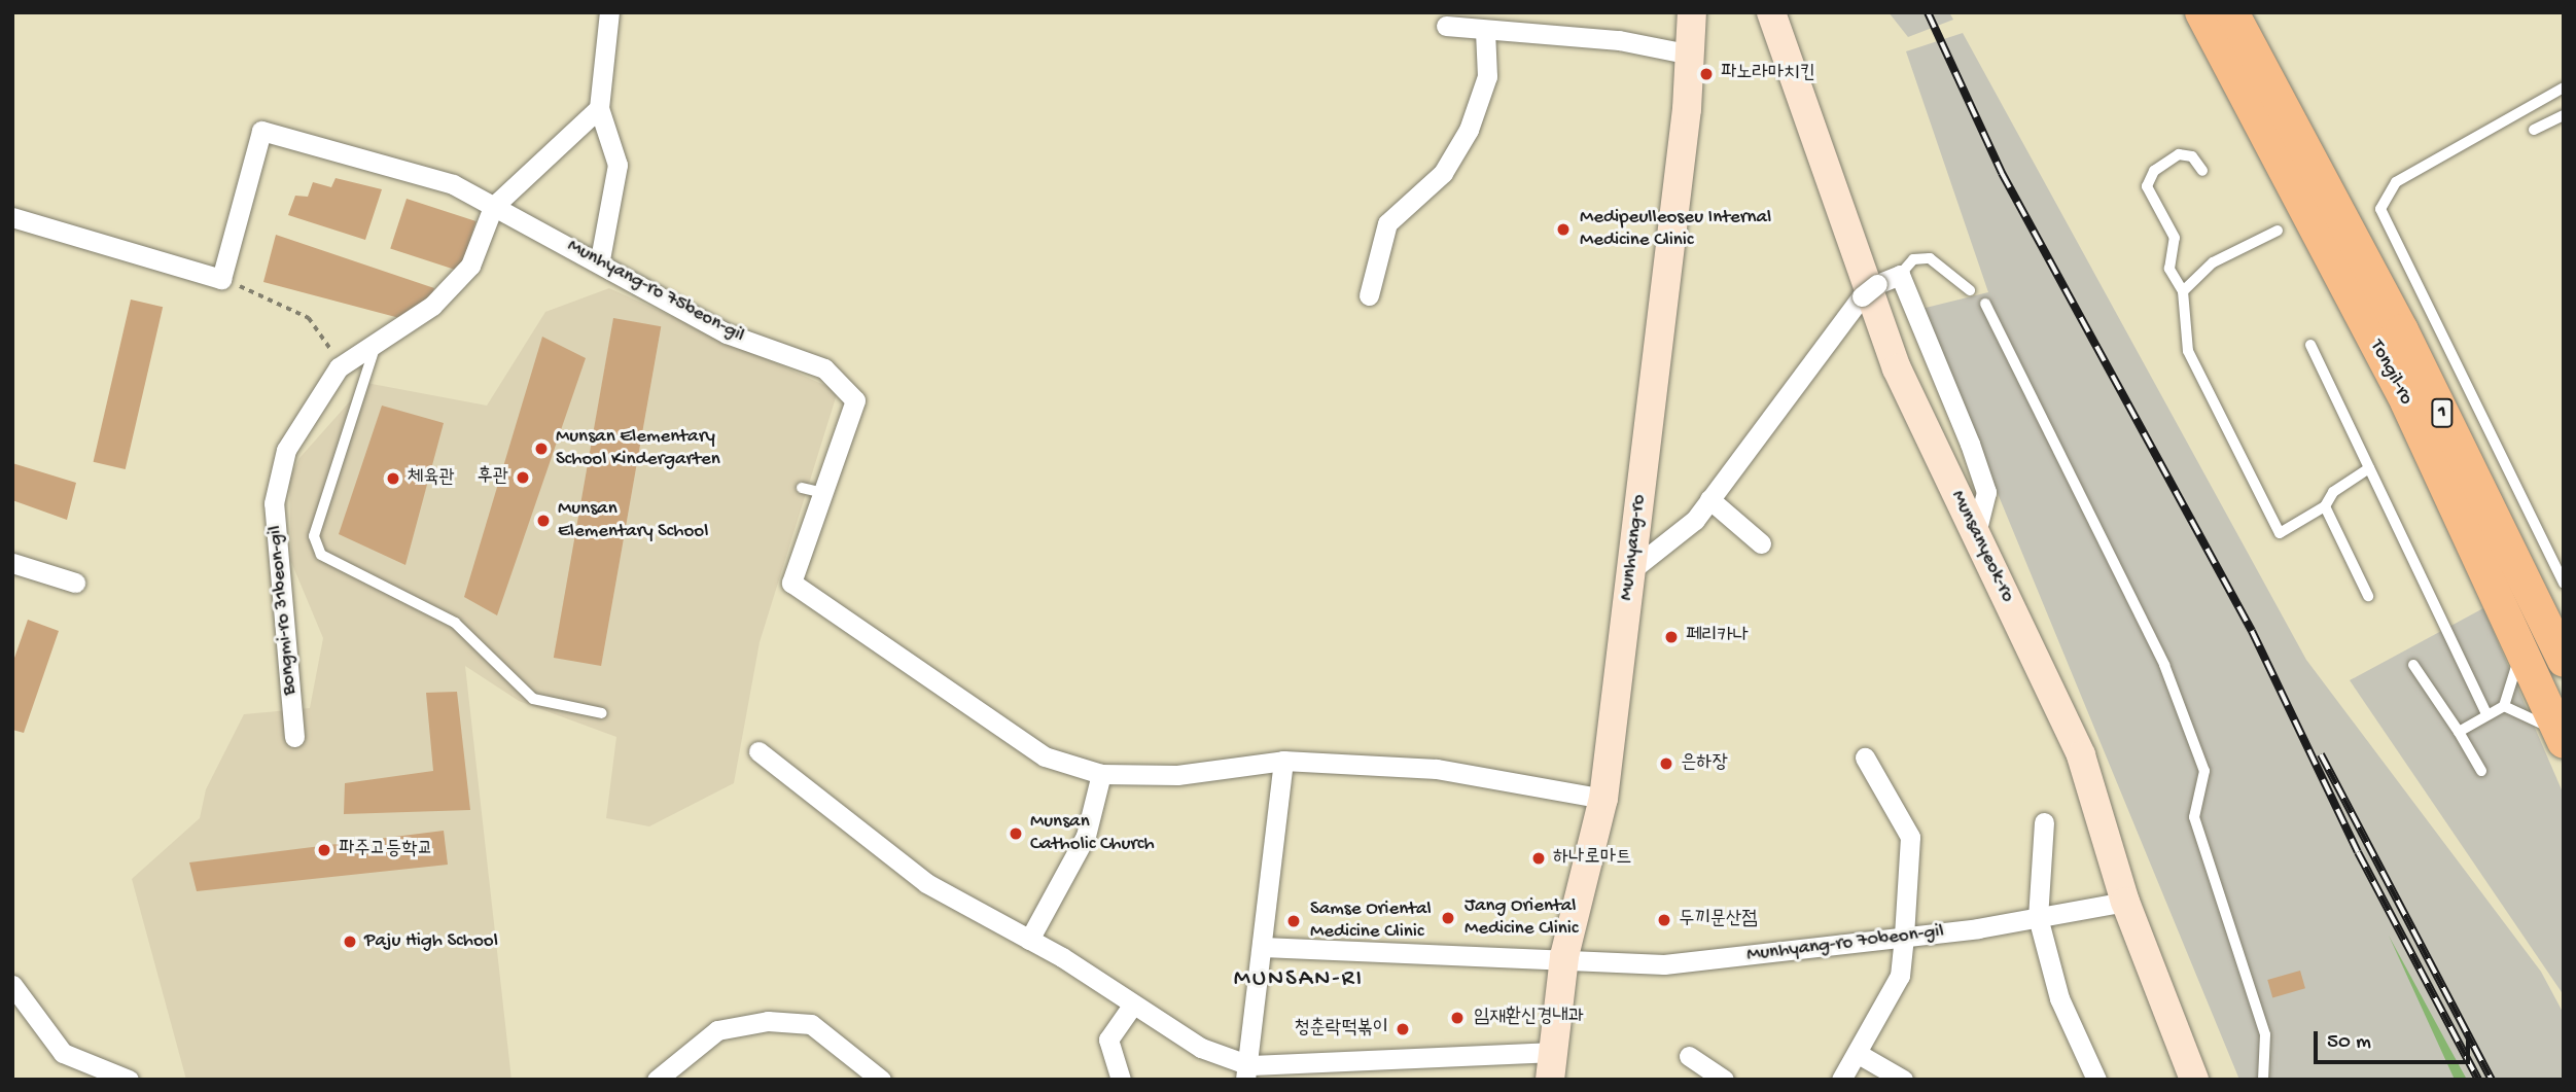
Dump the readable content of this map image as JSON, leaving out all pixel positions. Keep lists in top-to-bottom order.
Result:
{
  "streets": {
    "main road": ["Tongil-ro", "1"],
    "street": [
      "Munhyang-ro 75beon-gil",
      "Munsanyeok-ro",
      "Munhyang-ro",
      "Bongmi-ro 31beon-gil",
      "Munhyang-ro 70beon-gil"
    ]
  },
  "crossings": [
    ["Munhyang-ro 75beon-gil", "Munhyang-ro"],
    ["Munhyang-ro 75beon-gil", "Bongmi-ro 31beon-gil"],
    ["Munsanyeok-ro", "Munhyang-ro 70beon-gil"],
    ["Munhyang-ro", "Munhyang-ro 70beon-gil"]
  ],
  "districts": ["MUNSAN-RI"],
  "places": [
    "파노라마치킨",
    "Medipeulleoseu Internal Medicine Clinic",
    "Munsan Elementary School Kindergarten",
    "후관",
    "체육관",
    "Munsan Elementary School",
    "페리카나",
    "은하장",
    "Munsan Catholic Church",
    "파주고등학교",
    "하나로마트",
    "Jang Oriental Medicine Clinic",
    "두끼문산점",
    "Samse Oriental Medicine Clinic",
    "Paju High School",
    "임재환신경내과",
    "청춘락떡볶이"
  ],
  "scale_bar": "50 m"
}
